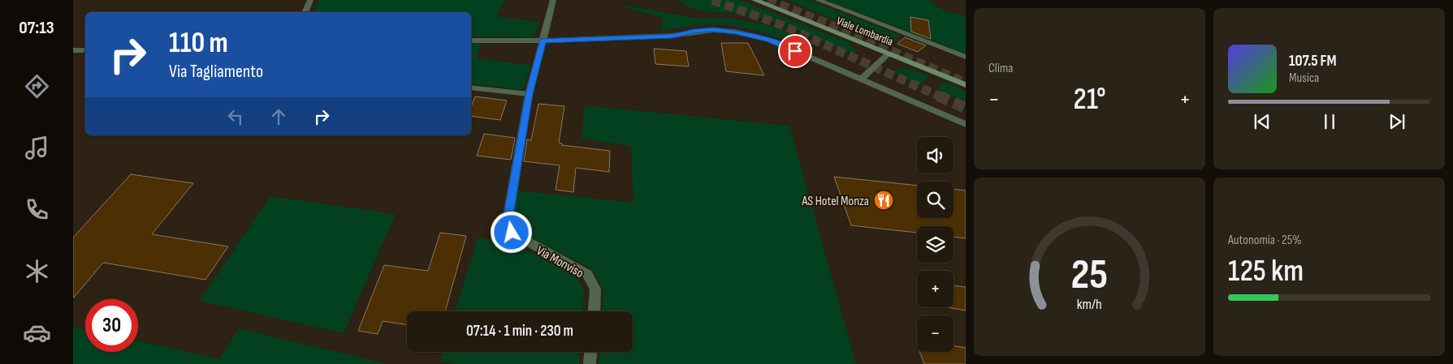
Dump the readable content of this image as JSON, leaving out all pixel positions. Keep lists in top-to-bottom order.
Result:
{
  "streets": {
    "main road": ["Viale Lombardia"],
    "street": ["Via Monviso"]
  },
  "places": {
    "restaurant": ["AS Hotel Monza"]
  },
  "page": {
    "tabs": "07:13",
    "tile": [
      "Clima",
      ["Autonomia · 25%", "125 km"]
    ],
    "turn": ["110 m", "Via Tagliamento"],
    "song": ["107.5 FM", "Musica"],
    "heat": ["−", "21°", "+"],
    "map_buttons": ["+", "−"],
    "limit": "30",
    "trip": "07:14 · 1 min · 230 m",
    "gauge": ["25", "km/h"]
  }
}
